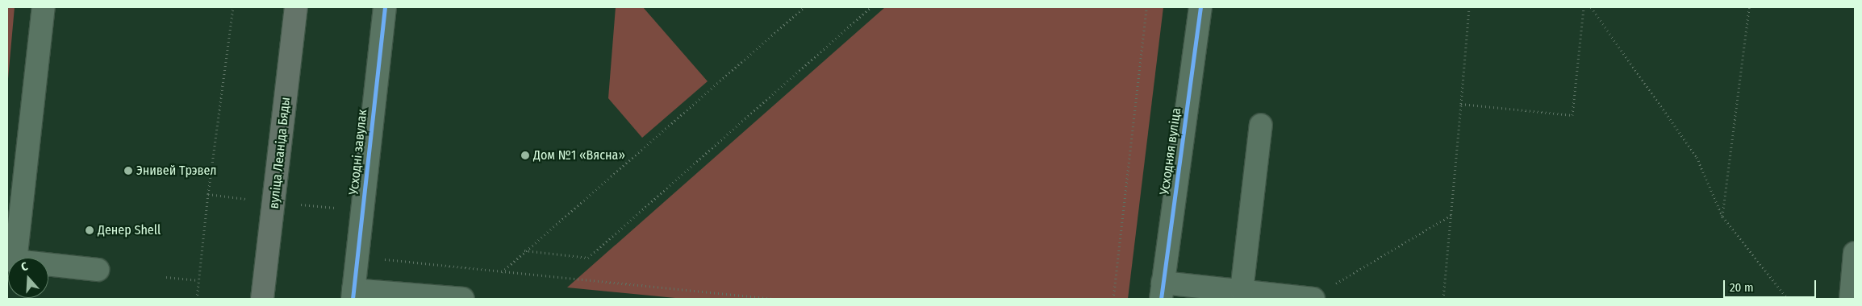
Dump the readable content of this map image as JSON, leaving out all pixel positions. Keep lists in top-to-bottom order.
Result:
{
  "streets": {
    "main road": ["вуліца Леаніда Бяды"],
    "street": ["Усходняя вуліца", "Усходні завулак"]
  },
  "places": ["Дом №1 «Вясна»", "Энивей Трэвел", "Денер Shell"],
  "scale_bar": "20 m",
  "north": "top"
}
